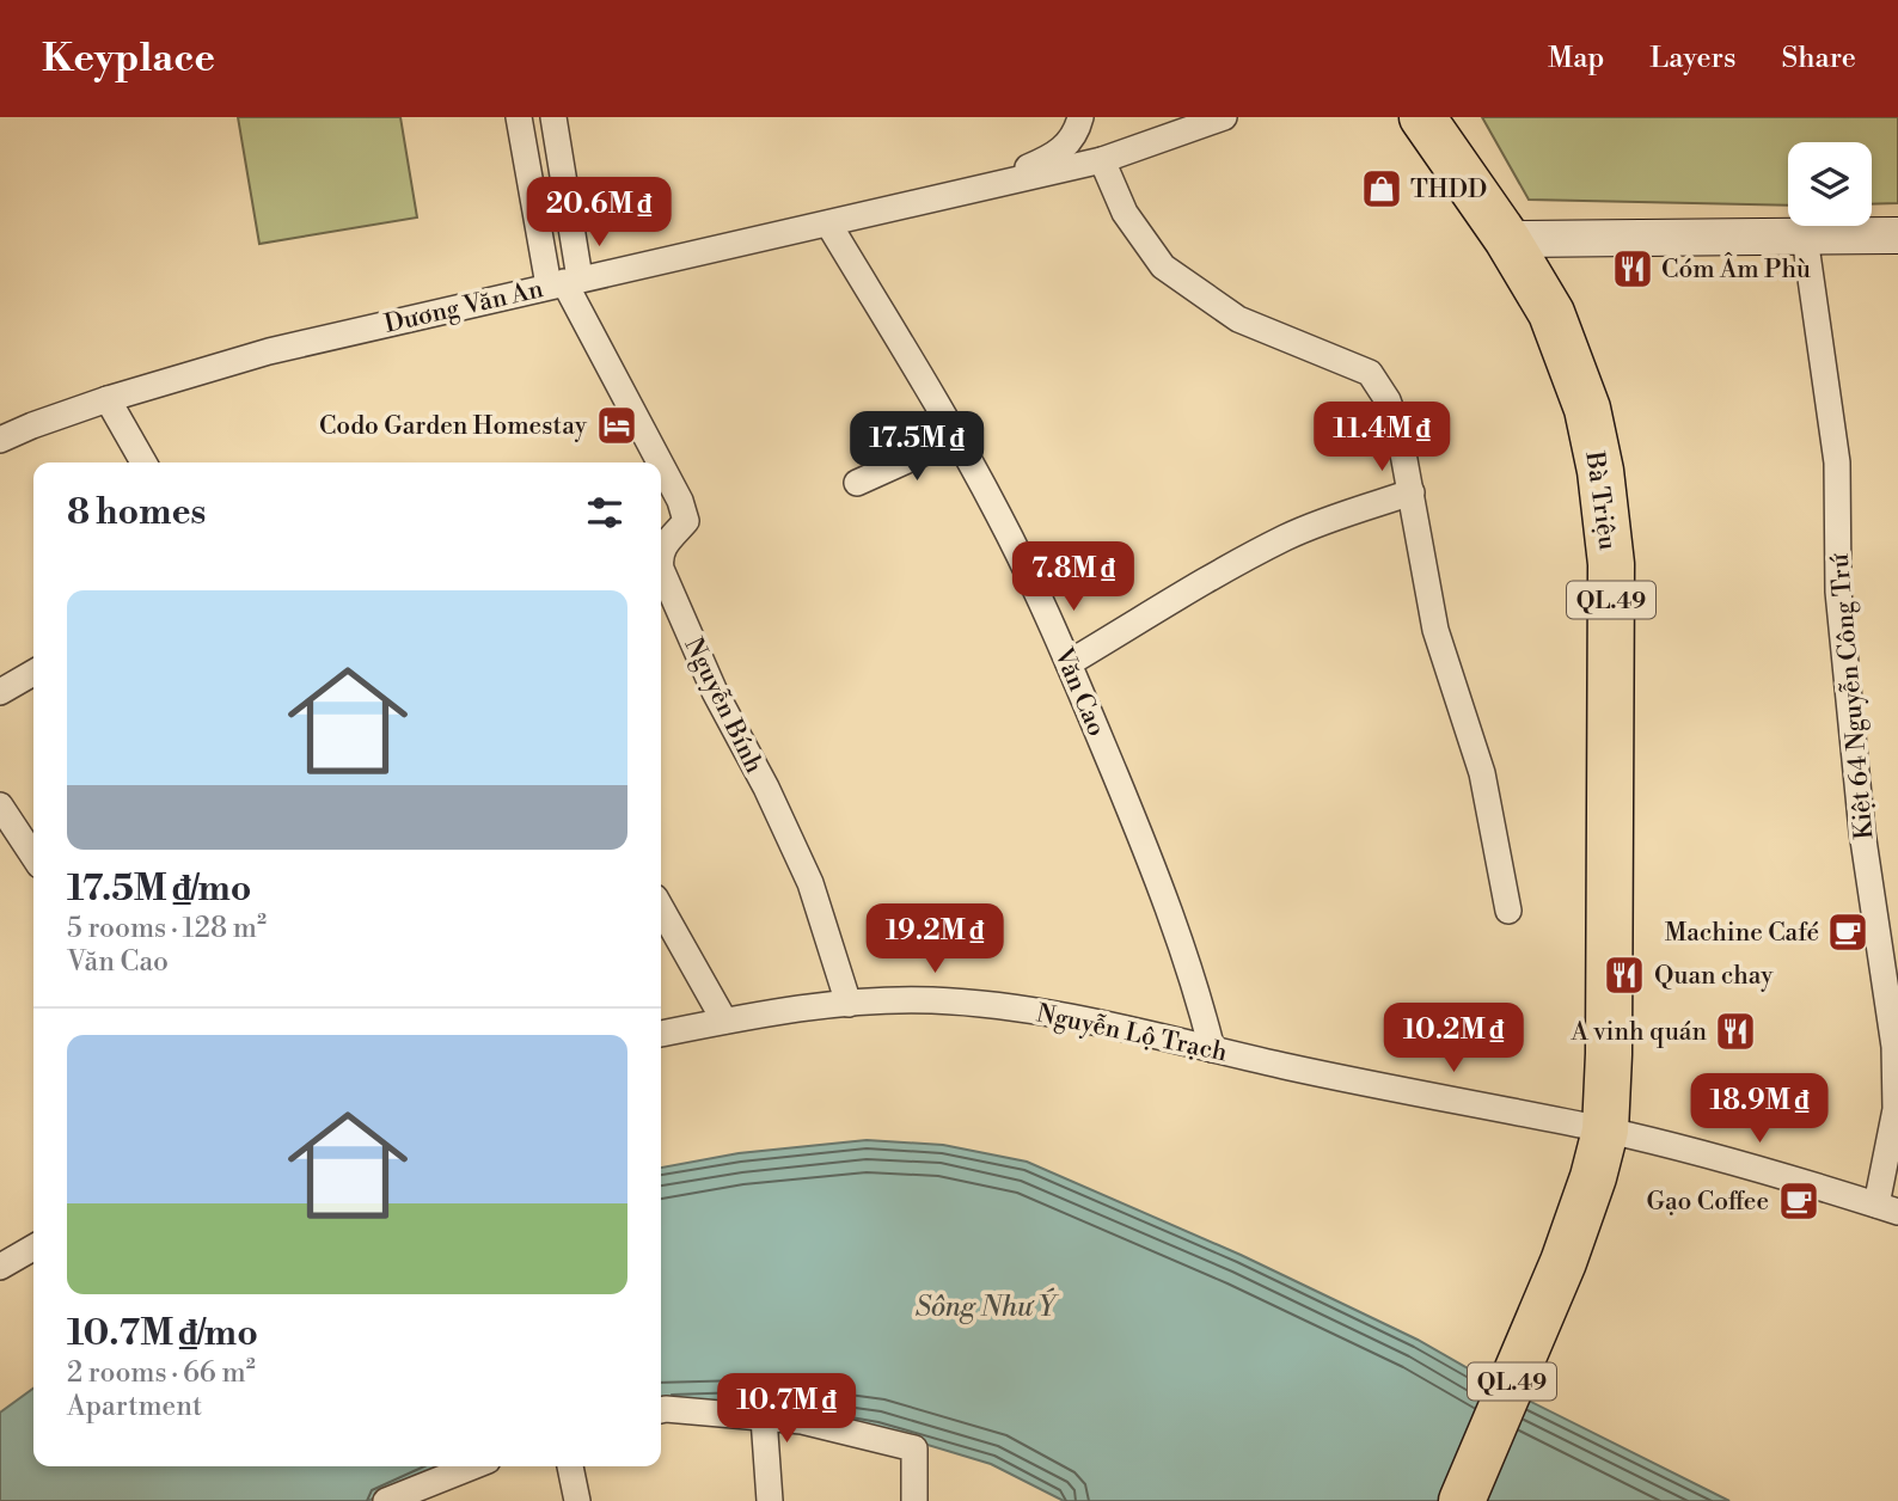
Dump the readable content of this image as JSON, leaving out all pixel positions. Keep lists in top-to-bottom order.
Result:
{
  "streets": {
    "highway": ["Bà Triệu", "QL.49"],
    "street": [
      "Dương Văn An",
      "Văn Cao",
      "Kiệt 64 Nguyễn Công Trứ",
      "Nguyễn Bính",
      "Nguyễn Lộ Trạch"
    ]
  },
  "crossings": [
    ["Dương Văn An", "Văn Cao"],
    ["Dương Văn An", "Nguyễn Bính"],
    ["Bà Triệu", "QL.49"],
    ["Bà Triệu", "Nguyễn Lộ Trạch"],
    ["QL.49", "Nguyễn Lộ Trạch"],
    ["Văn Cao", "Nguyễn Lộ Trạch"],
    ["Kiệt 64 Nguyễn Công Trứ", "Nguyễn Lộ Trạch"],
    ["Nguyễn Bính", "Nguyễn Lộ Trạch"]
  ],
  "water": ["Sông Như Ý"],
  "places": {
    "shop": ["THDD"],
    "restaurant": ["Cóm Âm Phù", "Quan chay", "A vinh quán"],
    "hotel": ["Codo Garden Homestay"],
    "cafe": ["Machine Café", "Gạo Coffee"]
  },
  "page": {
    "header": "Keyplace",
    "nav": ["Map", "Layers", "Share"],
    "price": [
      "20.6M ₫",
      "11.4M ₫",
      "17.5M ₫",
      "7.8M ₫",
      "19.2M ₫",
      "10.2M ₫",
      "18.9M ₫",
      "10.7M ₫"
    ],
    "heading": "8 homes",
    "list": [
      {
        "name": "17.5M ₫/mo",
        "note": "5 rooms · 128 m² · Văn Cao"
      },
      {
        "name": "10.7M ₫/mo",
        "note": "2 rooms · 66 m² · Apartment"
      }
    ]
  }
}
